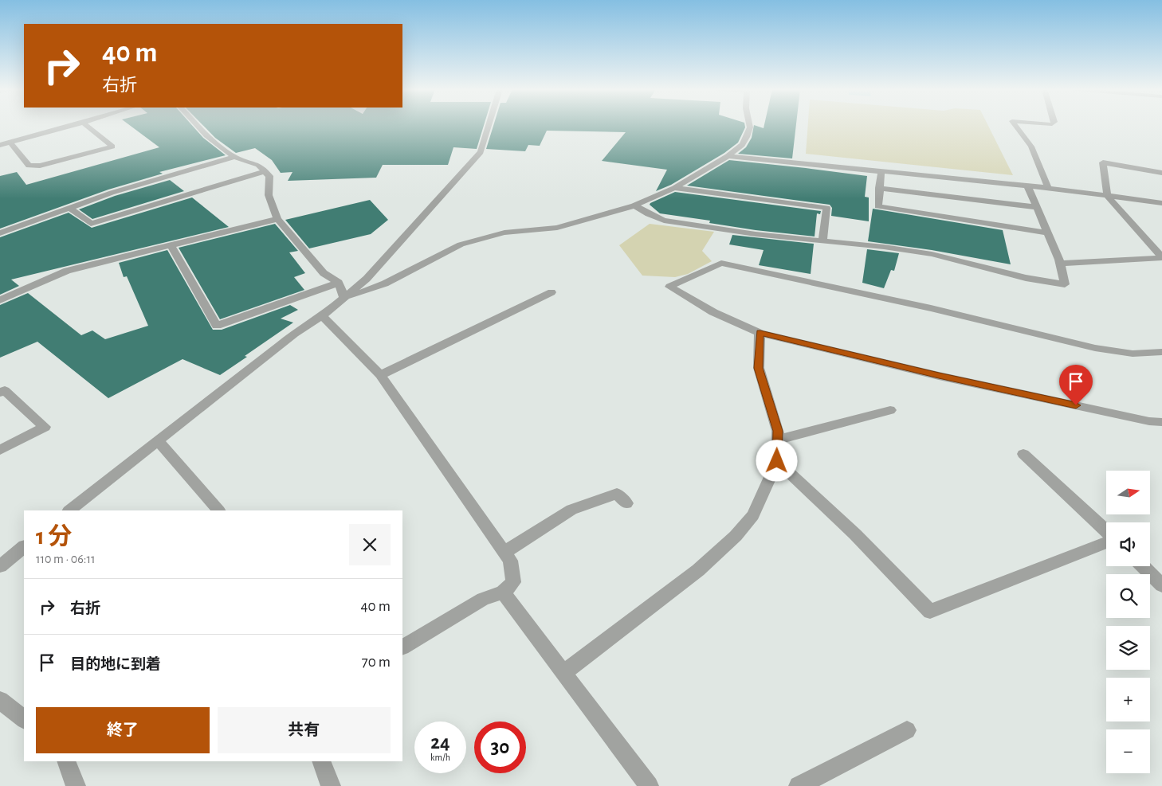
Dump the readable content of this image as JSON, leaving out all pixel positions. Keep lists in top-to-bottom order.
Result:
{
  "north": "right",
  "page": {
    "turn": ["40 m", "右折"],
    "map_buttons": ["+", "−"],
    "heading": ["1 分", "110 m · 06:11"],
    "list": [
      {
        "name": "右折",
        "value": "40 m"
      },
      {
        "name": "目的地に到着",
        "value": "70 m"
      }
    ],
    "buttons": ["終了", "共有"],
    "speed": "24 km/h",
    "limit": "30"
  }
}
